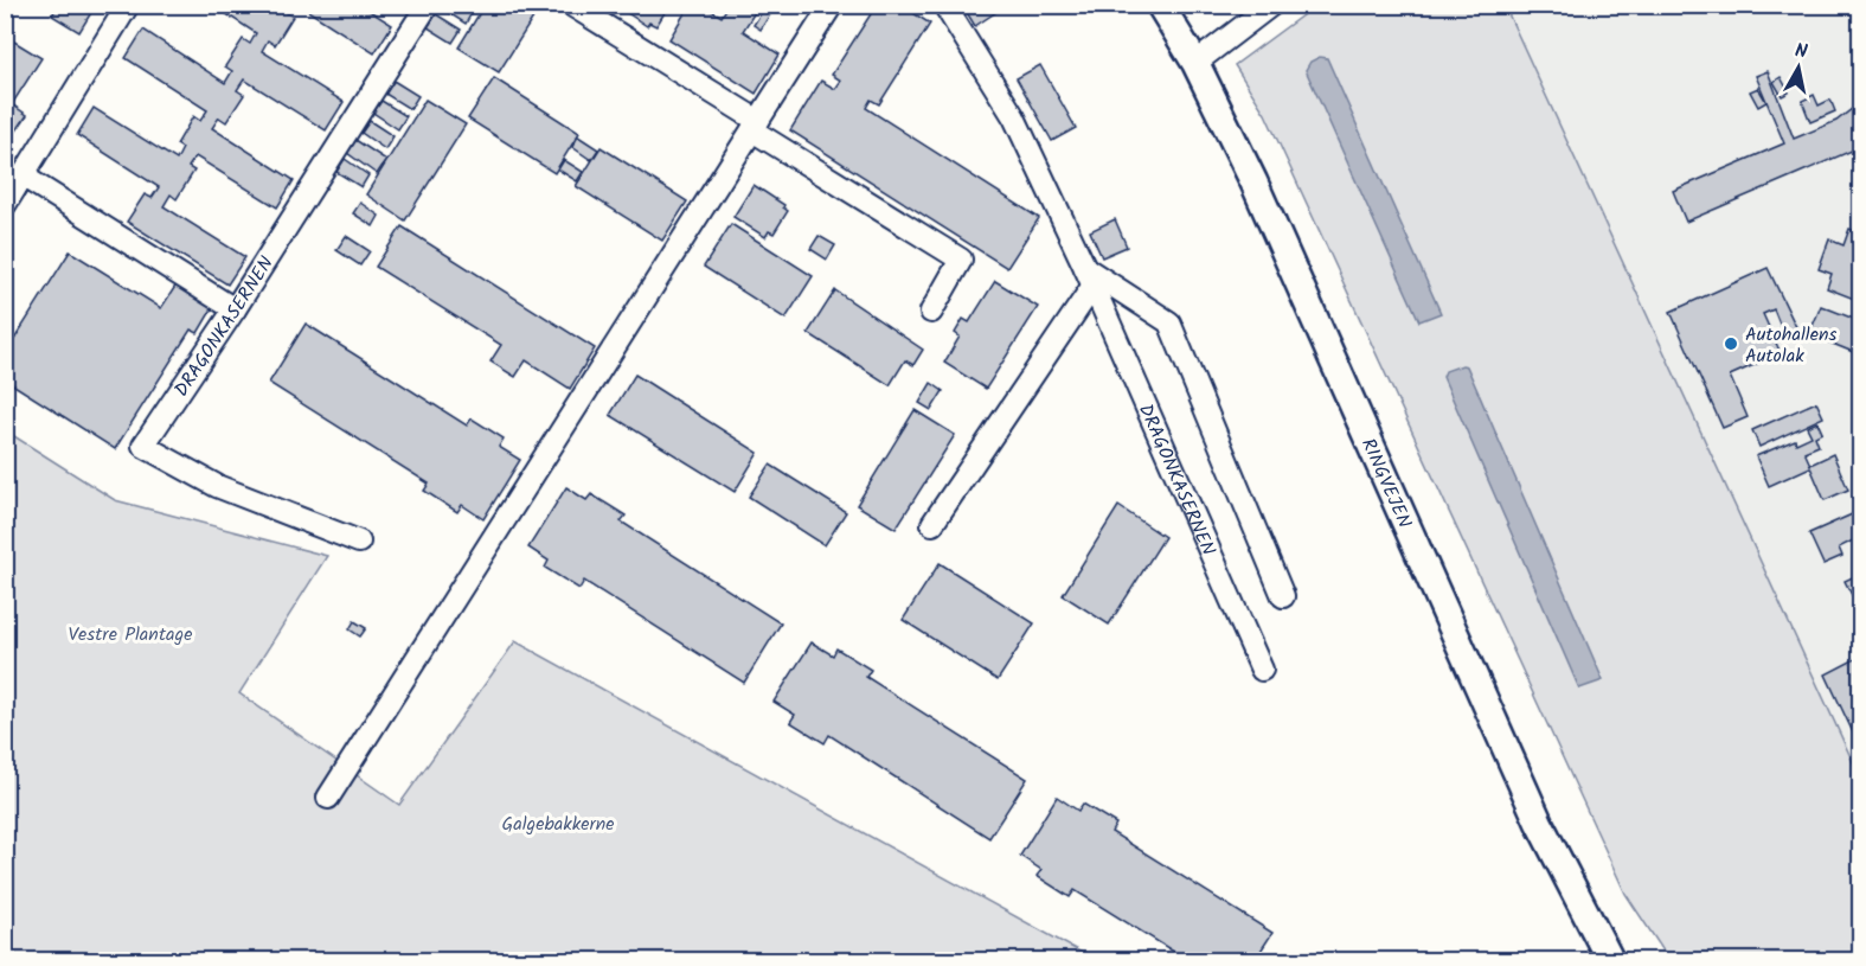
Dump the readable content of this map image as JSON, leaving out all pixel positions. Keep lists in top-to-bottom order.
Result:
{
  "streets": {
    "main road": ["RINGVEJEN"],
    "street": ["DRAGONKASERNEN"]
  },
  "parks": ["Vestre Plantage", "Galgebakkerne"],
  "places": ["Autohallens Autolak"],
  "north": "top"
}
